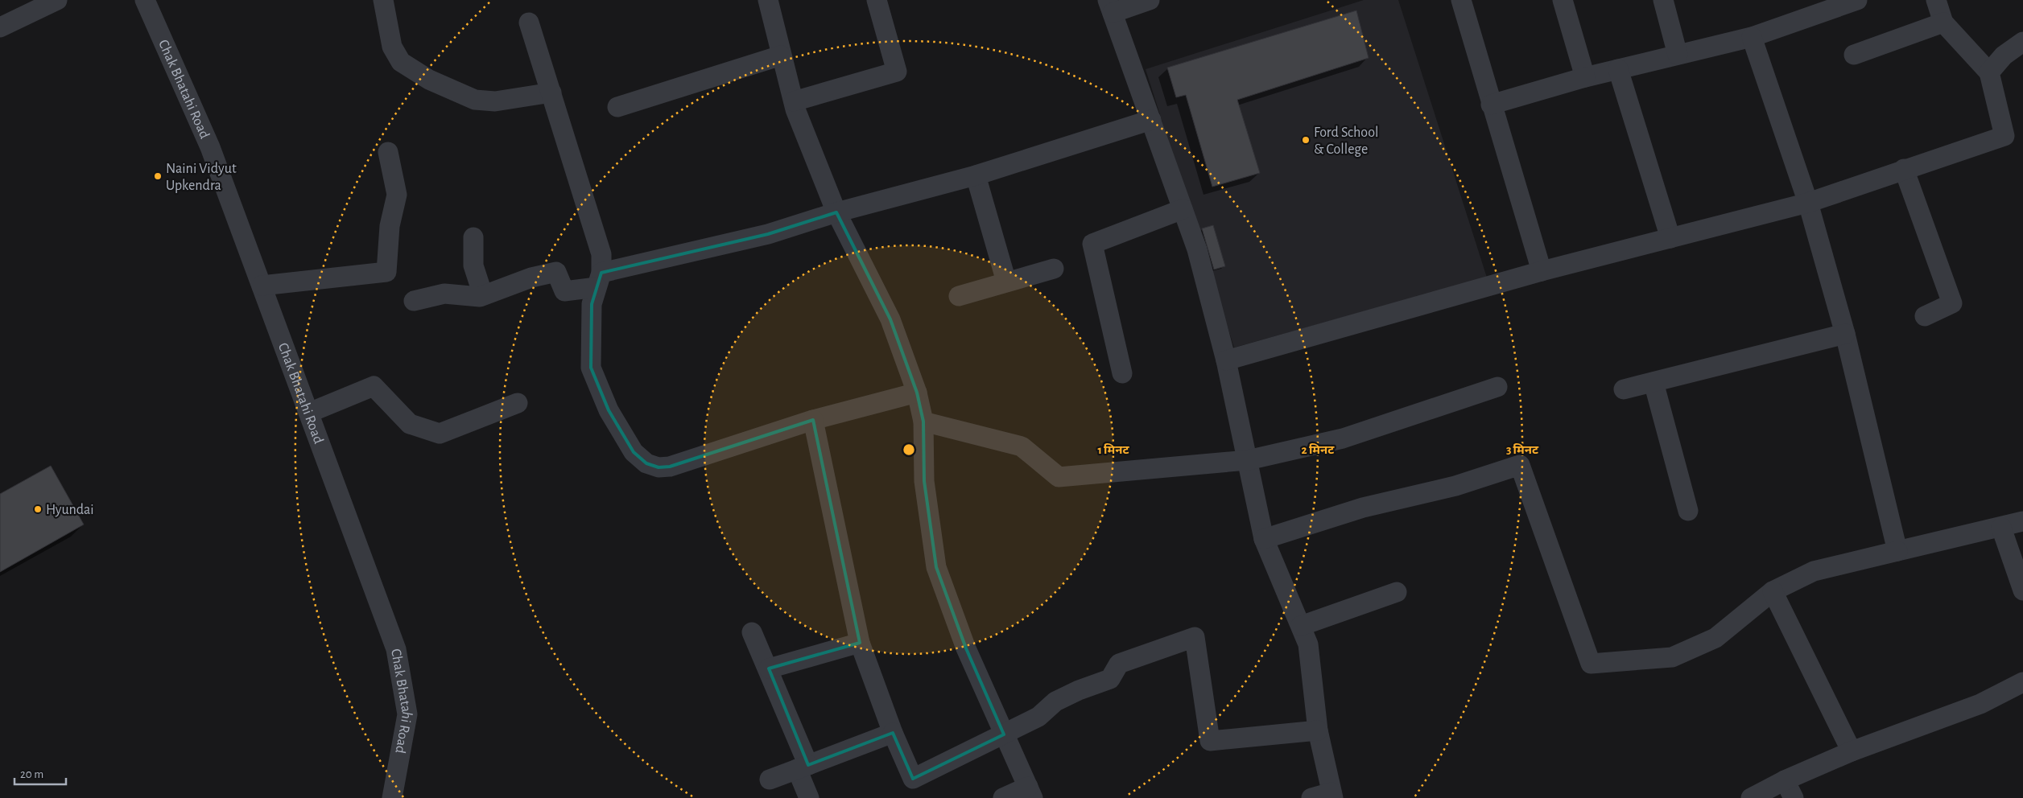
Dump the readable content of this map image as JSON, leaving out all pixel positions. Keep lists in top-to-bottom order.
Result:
{
  "streets": {
    "street": ["Chak Bhatahi Road"]
  },
  "places": ["Ford School & College", "Naini Vidyut Upkendra", "Hyundai"],
  "scale_bar": "20 m",
  "rings": ["1 मिनट", "2 मिनट", "3 मिनट"]
}
